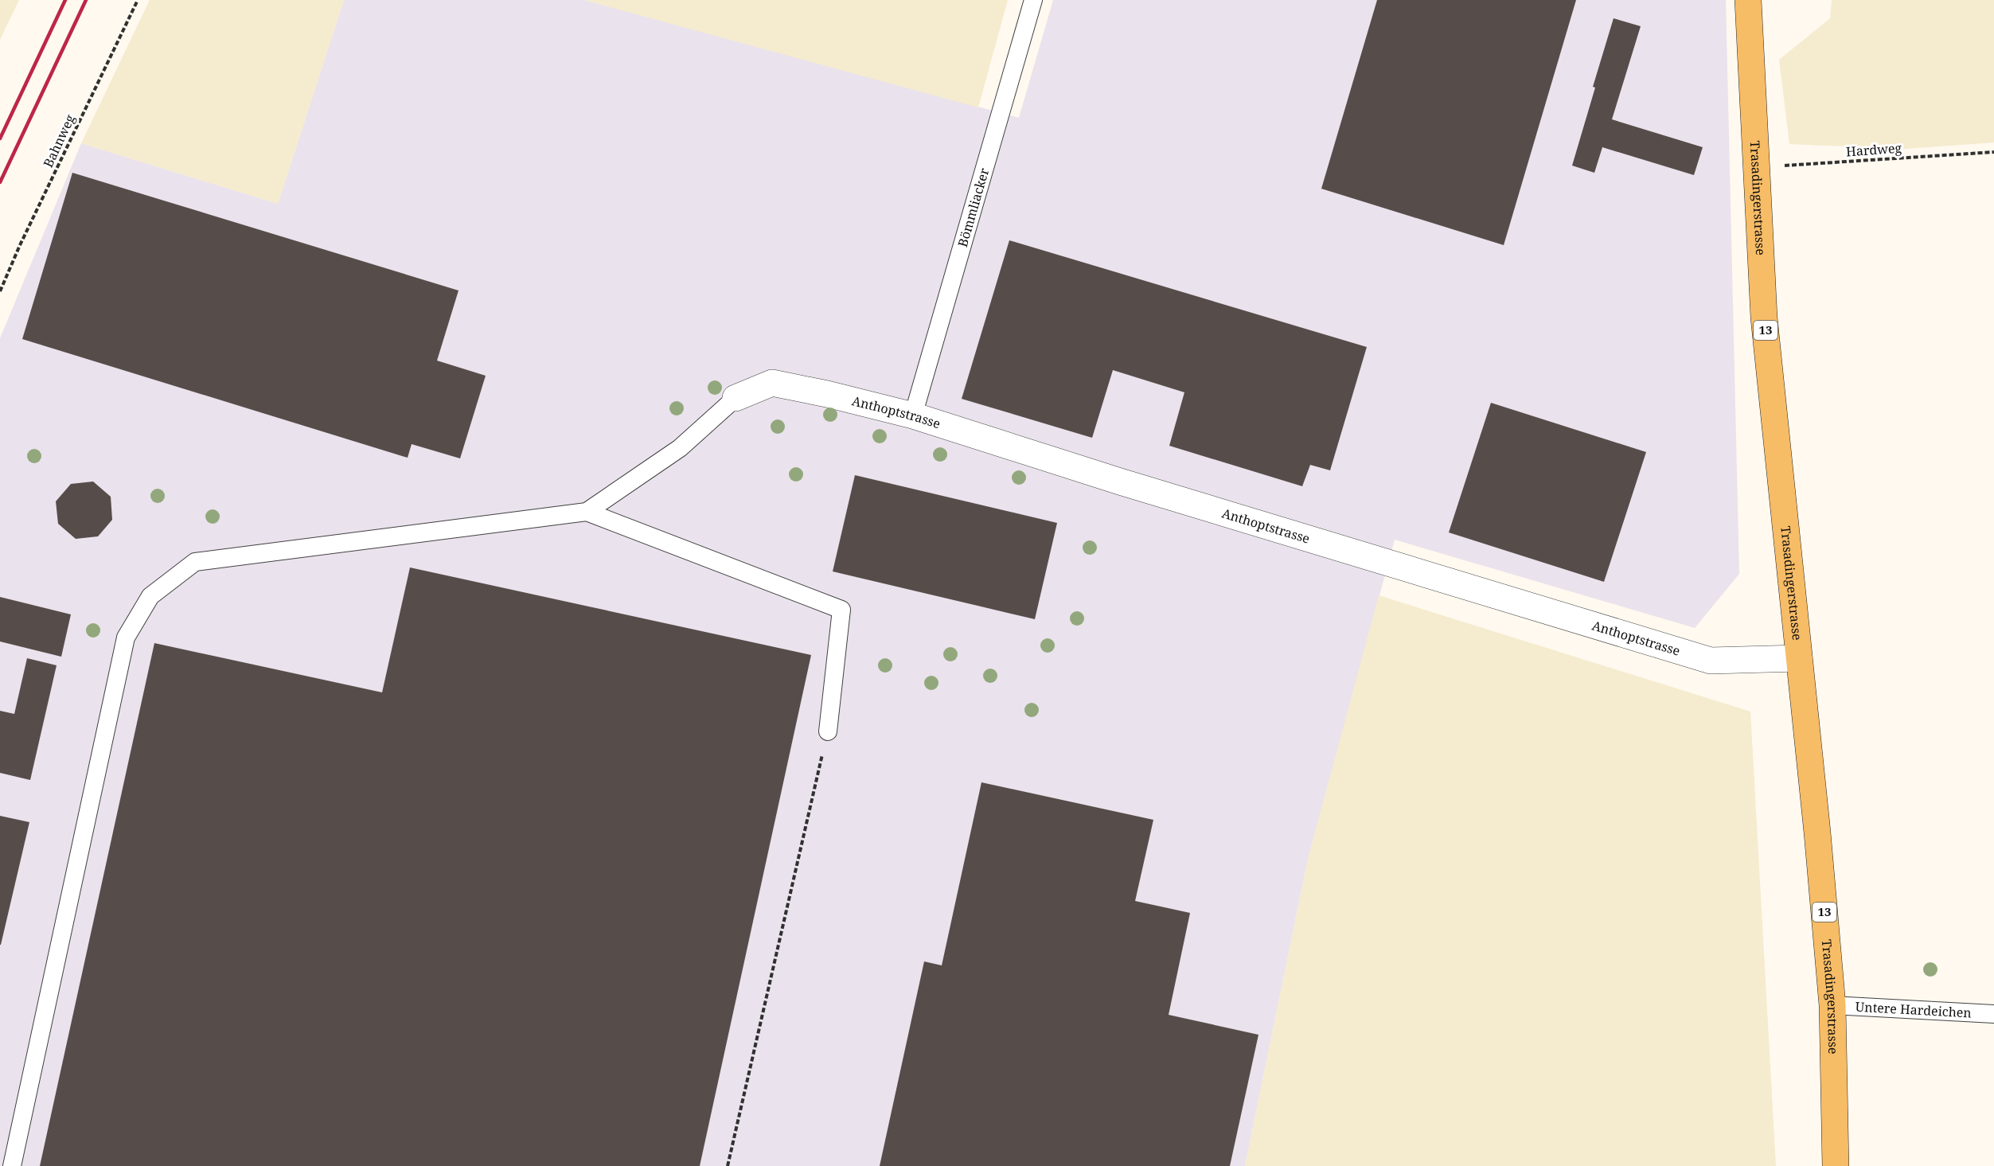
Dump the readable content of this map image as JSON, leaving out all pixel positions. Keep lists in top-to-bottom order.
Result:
{
  "streets": {
    "main road": ["Trasadingerstrasse", "13"],
    "street": ["Anthoptstrasse"],
    "lane": ["Bömmliacker", "Untere Hardeichen"],
    "path": ["Bahnweg", "Hardweg"]
  },
  "crossings": [
    ["Hardweg", "Trasadingerstrasse"],
    ["Trasadingerstrasse", "Anthoptstrasse"],
    ["Trasadingerstrasse", "Untere Hardeichen"],
    ["Bömmliacker", "Anthoptstrasse"]
  ]
}
